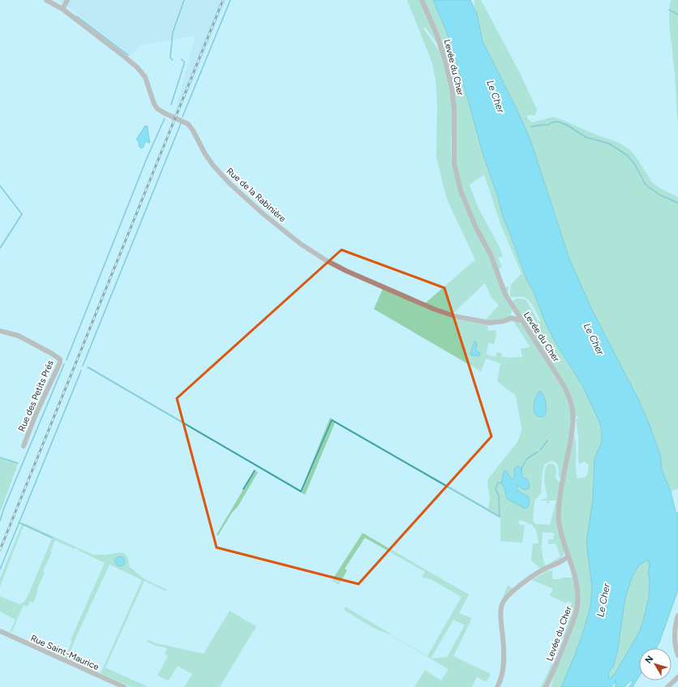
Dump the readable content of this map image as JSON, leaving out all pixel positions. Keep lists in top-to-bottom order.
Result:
{
  "streets": {
    "street": [
      "Levée du Cher",
      "Rue de la Rabinière",
      "Rue des Petits Prés",
      "Rue Saint-Maurice"
    ]
  },
  "crossings": [
    ["Levée du Cher", "Rue de la Rabinière"]
  ],
  "water": ["Le Cher"],
  "north": "top left"
}
